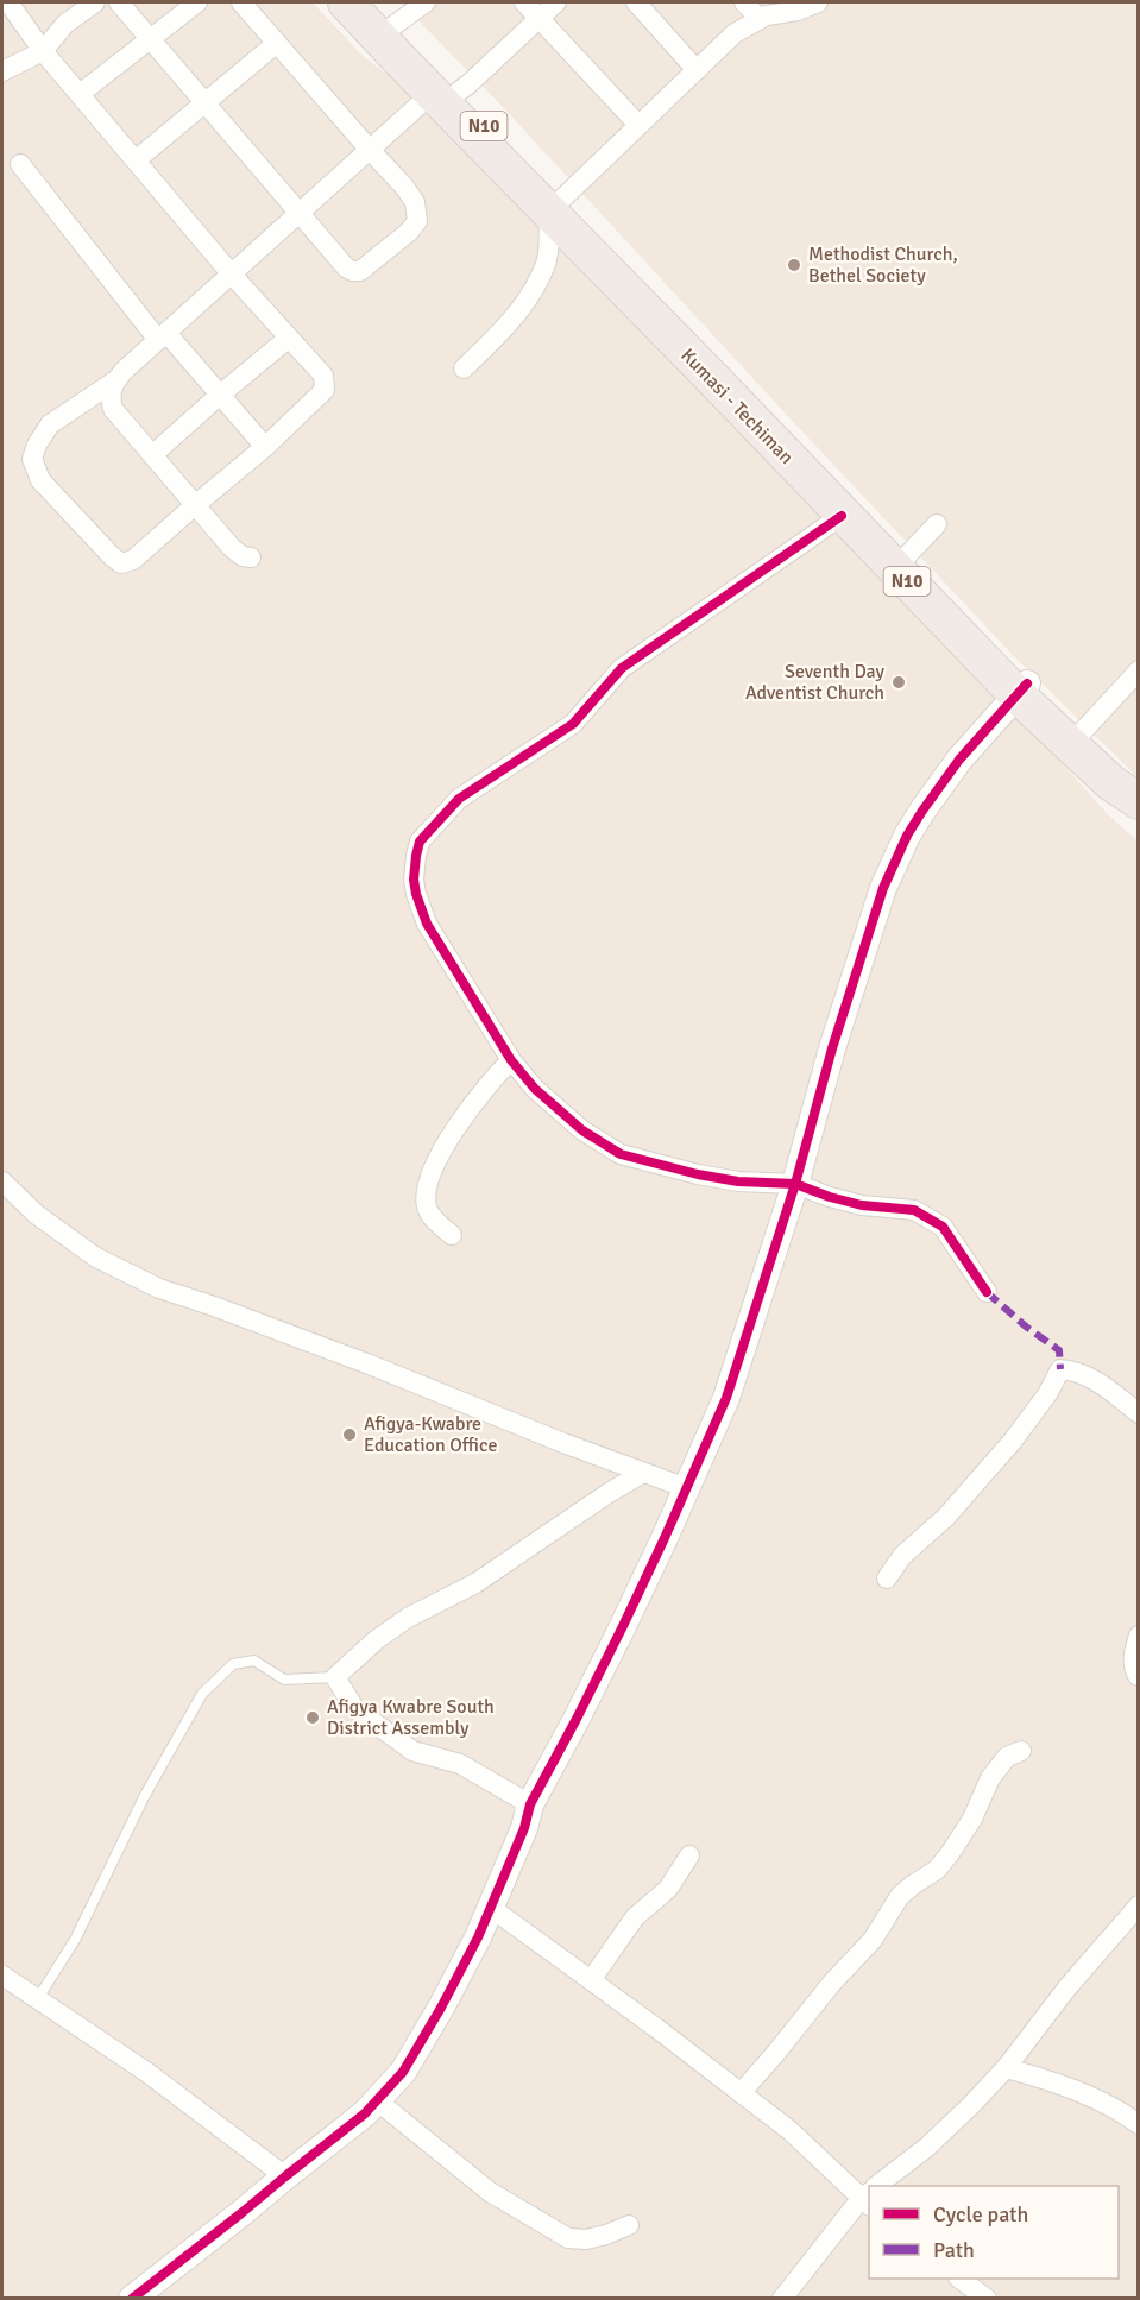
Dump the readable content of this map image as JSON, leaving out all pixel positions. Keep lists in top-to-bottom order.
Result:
{
  "streets": {
    "highway": ["N10", "Kumasi - Techiman"]
  },
  "places": [
    "Methodist Church, Bethel Society",
    "Seventh Day Adventist Church",
    "Afigya-Kwabre Education Office",
    "Afigya Kwabre South District Assembly"
  ],
  "legend": ["Cycle path", "Path"]
}
